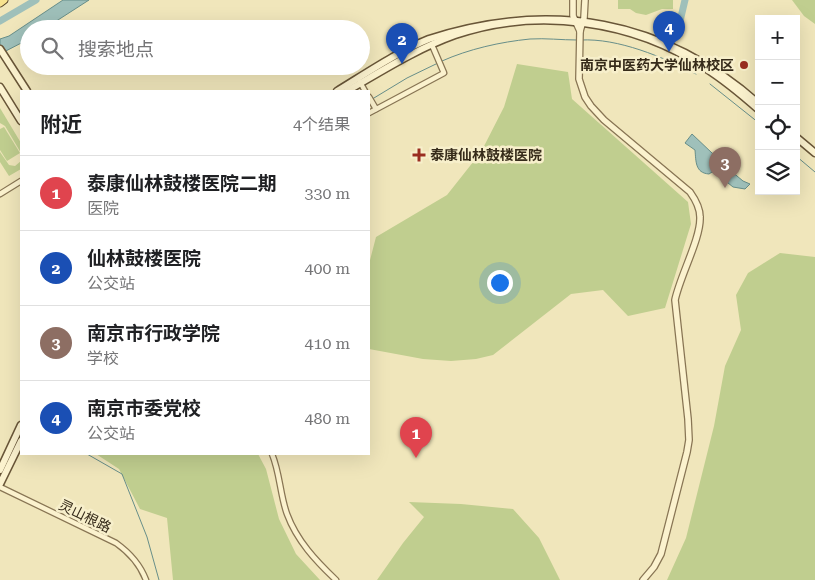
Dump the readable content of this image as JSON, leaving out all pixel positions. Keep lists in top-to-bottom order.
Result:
{
  "streets": {
    "street": ["灵山根路"]
  },
  "places": {
    "other": ["南京中医药大学仙林校区"],
    "health": ["泰康仙林鼓楼医院"]
  },
  "page": {
    "pins": [
      "4",
      "2",
      "3",
      "1"
    ],
    "map_buttons": ["+", "−"],
    "search": "搜索地点",
    "heading": ["附近", "4个结果"],
    "list": [
      {
        "mark": "1",
        "name": "泰康仙林鼓楼医院二期",
        "note": "医院",
        "value": "330 m"
      },
      {
        "mark": "2",
        "name": "仙林鼓楼医院",
        "note": "公交站",
        "value": "400 m"
      },
      {
        "mark": "3",
        "name": "南京市行政学院",
        "note": "学校",
        "value": "410 m"
      },
      {
        "mark": "4",
        "name": "南京市委党校",
        "note": "公交站",
        "value": "480 m"
      }
    ]
  }
}
